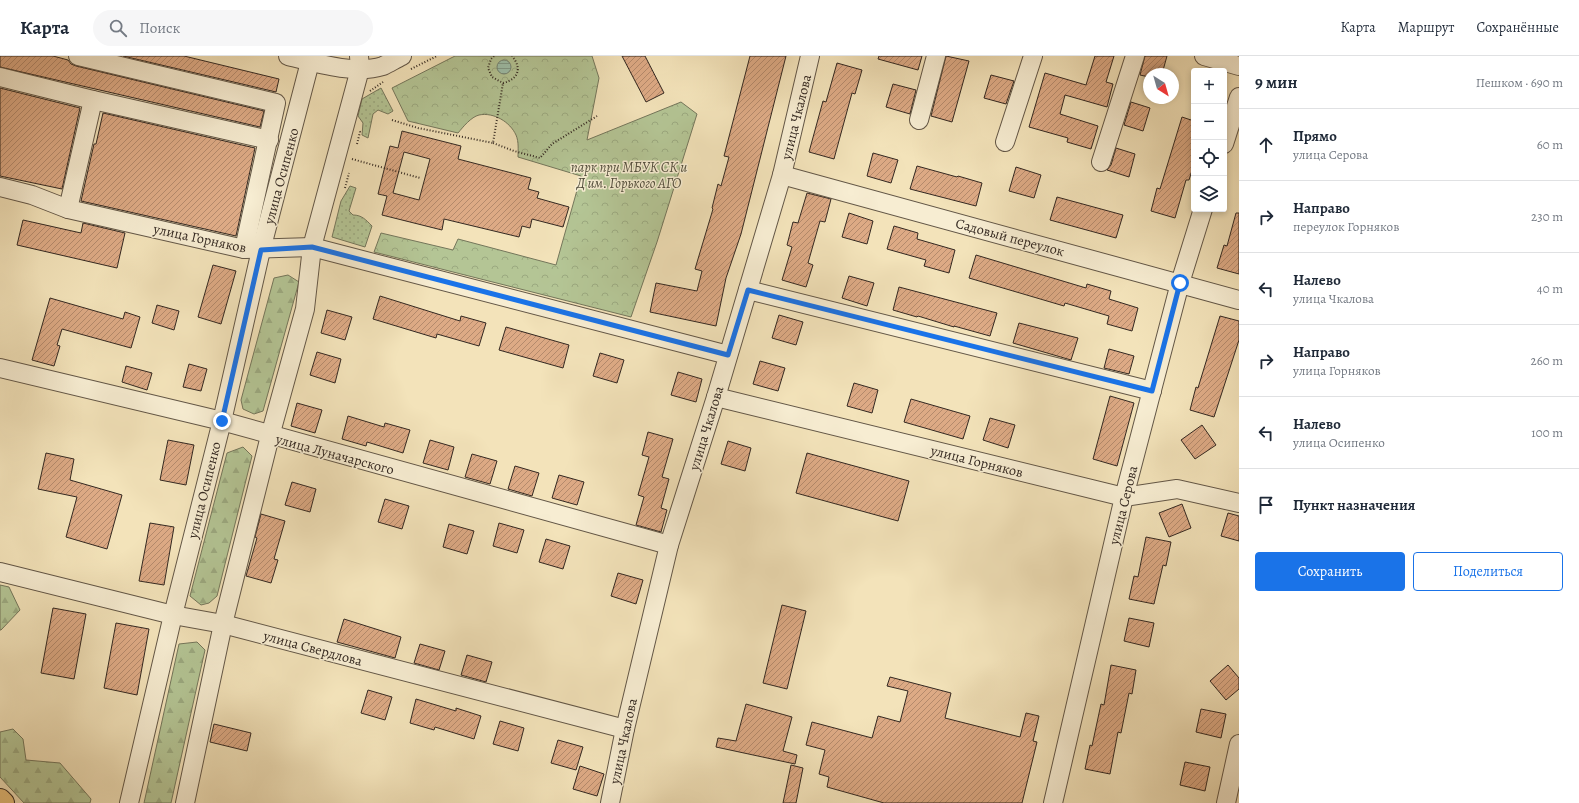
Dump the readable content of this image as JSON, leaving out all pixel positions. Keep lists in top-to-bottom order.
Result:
{
  "streets": {
    "street": [
      "улица Чкалова",
      "улица Осипенко",
      "Садовый переулок",
      "улица Горняков",
      "улица Луначарского",
      "улица Серова",
      "улица Свердлова"
    ]
  },
  "crossings": [
    ["улица Чкалова", "Садовый переулок"],
    ["улица Чкалова", "улица Горняков"],
    ["улица Чкалова", "улица Луначарского"],
    ["улица Чкалова", "улица Свердлова"],
    ["улица Осипенко", "улица Горняков"],
    ["улица Осипенко", "улица Луначарского"],
    ["улица Осипенко", "улица Свердлова"],
    ["Садовый переулок", "улица Серова"],
    ["улица Горняков", "улица Серова"]
  ],
  "parks": ["парк при МБУК СК и Д им. Горького АГО"],
  "north": "bottom right",
  "page": {
    "header": "Карта",
    "search": "Поиск",
    "nav": ["Карта", "Маршрут", "Сохранённые"],
    "heading": ["9 мин", "Пешком · 690 m"],
    "map_buttons": ["+", "−"],
    "list": [
      ["Прямо", "улица Серова", "60 m"],
      ["Направо", "переулок Горняков", "230 m"],
      ["Налево", "улица Чкалова", "40 m"],
      ["Направо", "улица Горняков", "260 m"],
      ["Налево", "улица Осипенко", "100 m"],
      "Пункт назначения"
    ],
    "buttons": ["Сохранить", "Поделиться"]
  }
}
